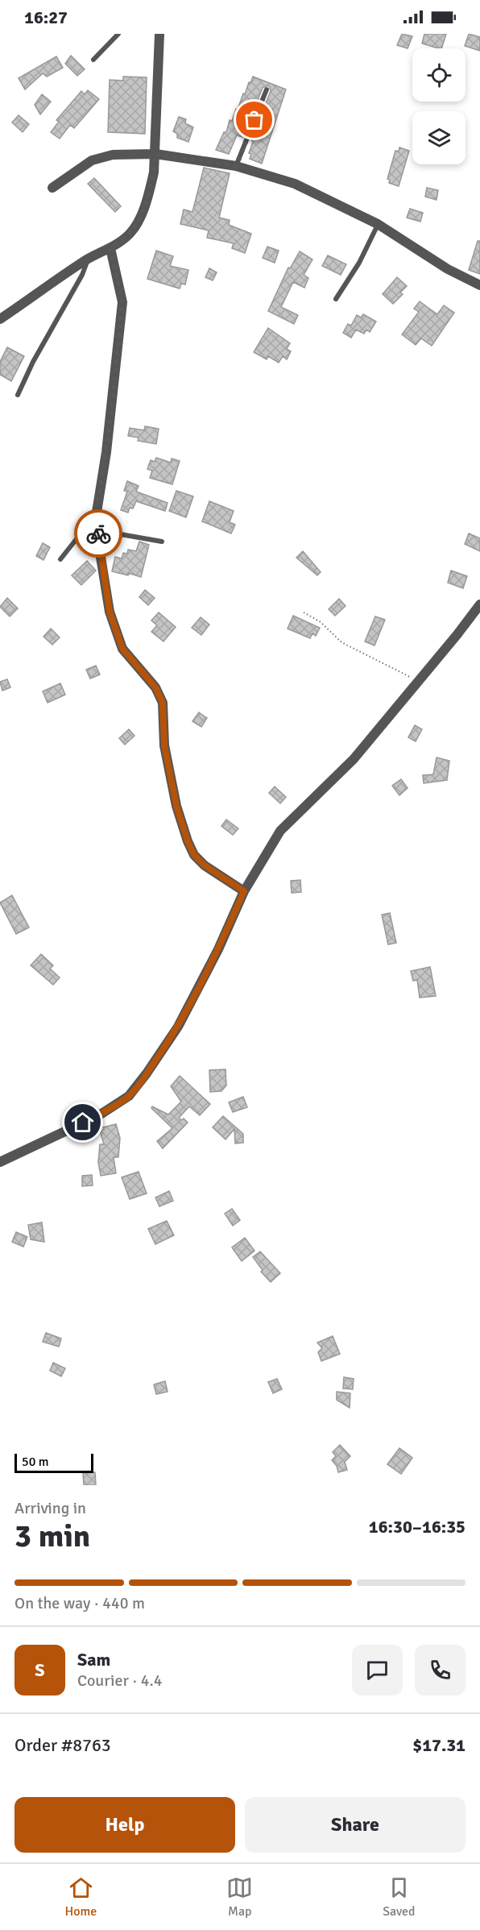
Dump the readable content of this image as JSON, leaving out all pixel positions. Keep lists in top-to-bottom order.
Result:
{
  "scale_bar": "50 m",
  "page": {
    "status": "16:27",
    "scale": "50 m",
    "heading": ["3 min", "Arriving in", "16:30–16:35"],
    "panel": [
      "Sam",
      "Courier · 4.4",
      "Order #8763",
      "$17.31"
    ],
    "bar": "On the way · 440 m",
    "round": "S",
    "buttons": ["Help", "Share"],
    "tabs": ["Home", "Map", "Saved"]
  }
}
